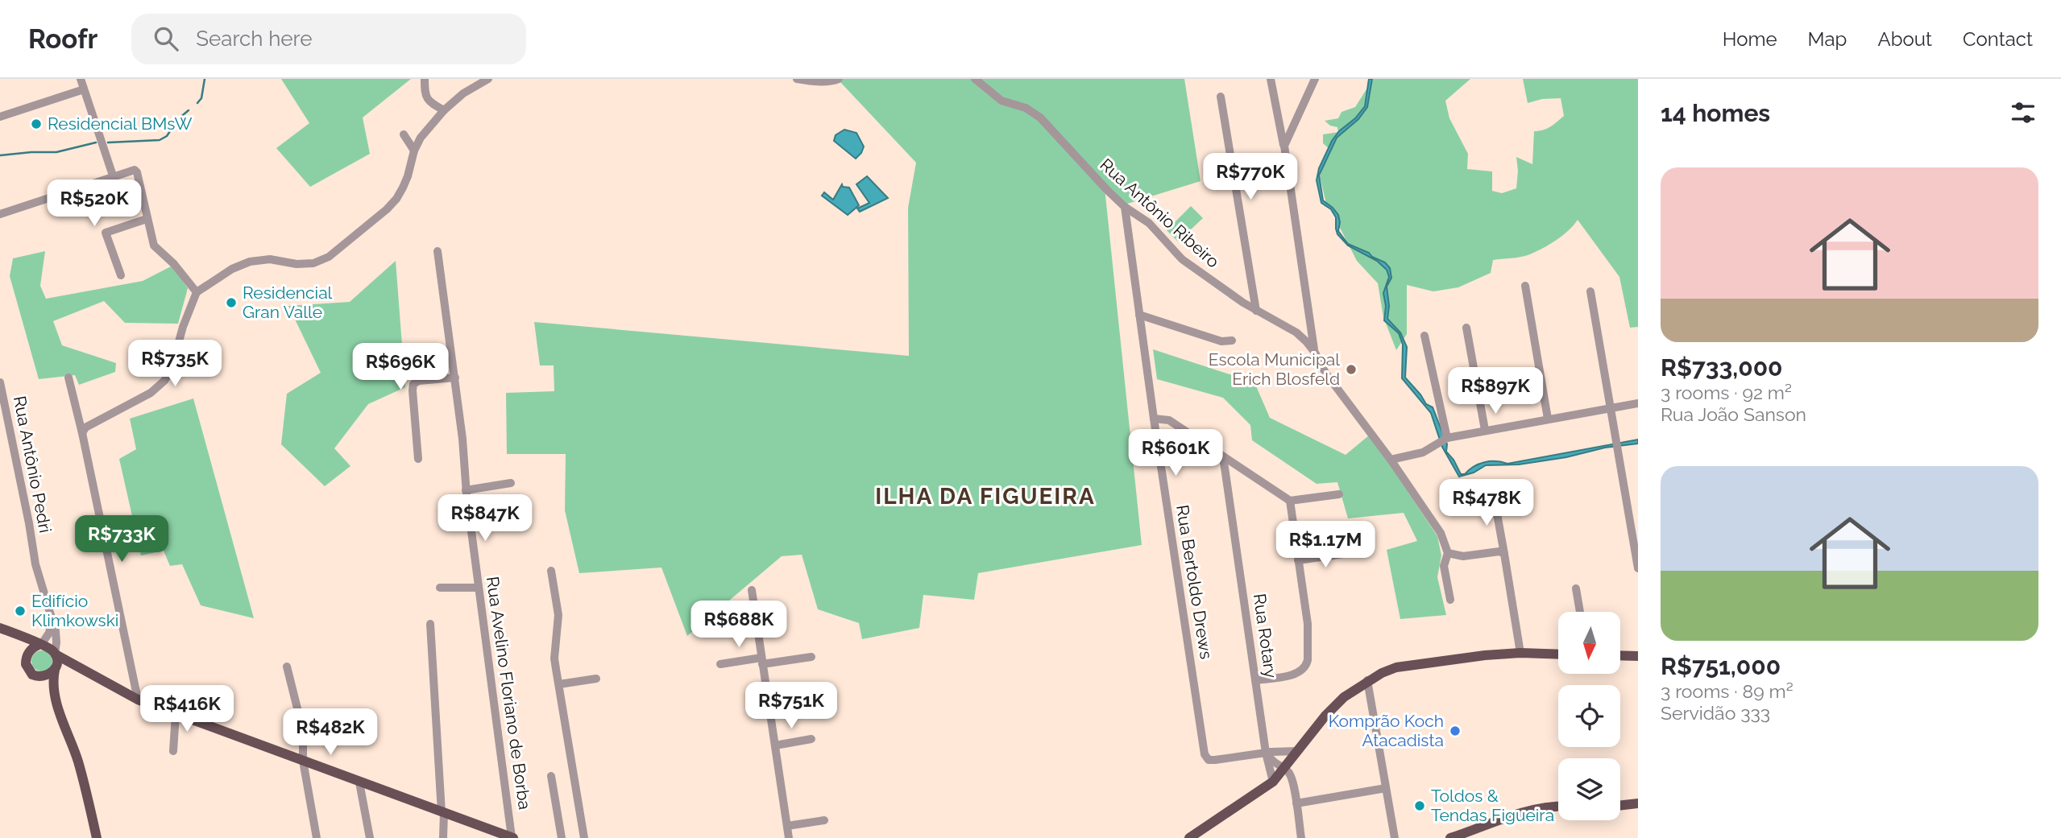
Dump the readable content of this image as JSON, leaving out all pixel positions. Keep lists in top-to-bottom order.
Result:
{
  "streets": {
    "street": [
      "Rua Antônio Ribeiro",
      "Rua Antônio Pedri",
      "Rua Bertoldo Drews",
      "Rua Rotary",
      "Rua Avelino Floriano de Borba"
    ]
  },
  "crossings": [
    ["Rua Antônio Ribeiro", "Rua Bertoldo Drews"],
    ["Rua Bertoldo Drews", "Rua Rotary"]
  ],
  "districts": ["ILHA DA FIGUEIRA"],
  "places": [
    "Residencial BMsW",
    "Residencial Gran Valle",
    "Escola Municipal Erich Blosfeld",
    "Edifício Klimkowski",
    "Komprão Koch Atacadista",
    "Toldos & Tendas Figueira"
  ],
  "north": "bottom",
  "page": {
    "header": "Roofr",
    "search": "Search here",
    "nav": [
      "Home",
      "Map",
      "About",
      "Contact"
    ],
    "heading": "14 homes",
    "list": [
      {
        "name": "R$733,000",
        "note": "3 rooms · 92 m² · Rua João Sanson"
      },
      {
        "name": "R$751,000",
        "note": "3 rooms · 89 m² · Servidão 333"
      }
    ],
    "price": [
      "R$770K",
      "R$520K",
      "R$735K",
      "R$696K",
      "R$897K",
      "R$601K",
      "R$478K",
      "R$847K",
      "R$733K",
      "R$1.17M",
      "R$688K",
      "R$751K",
      "R$416K",
      "R$482K"
    ]
  }
}
